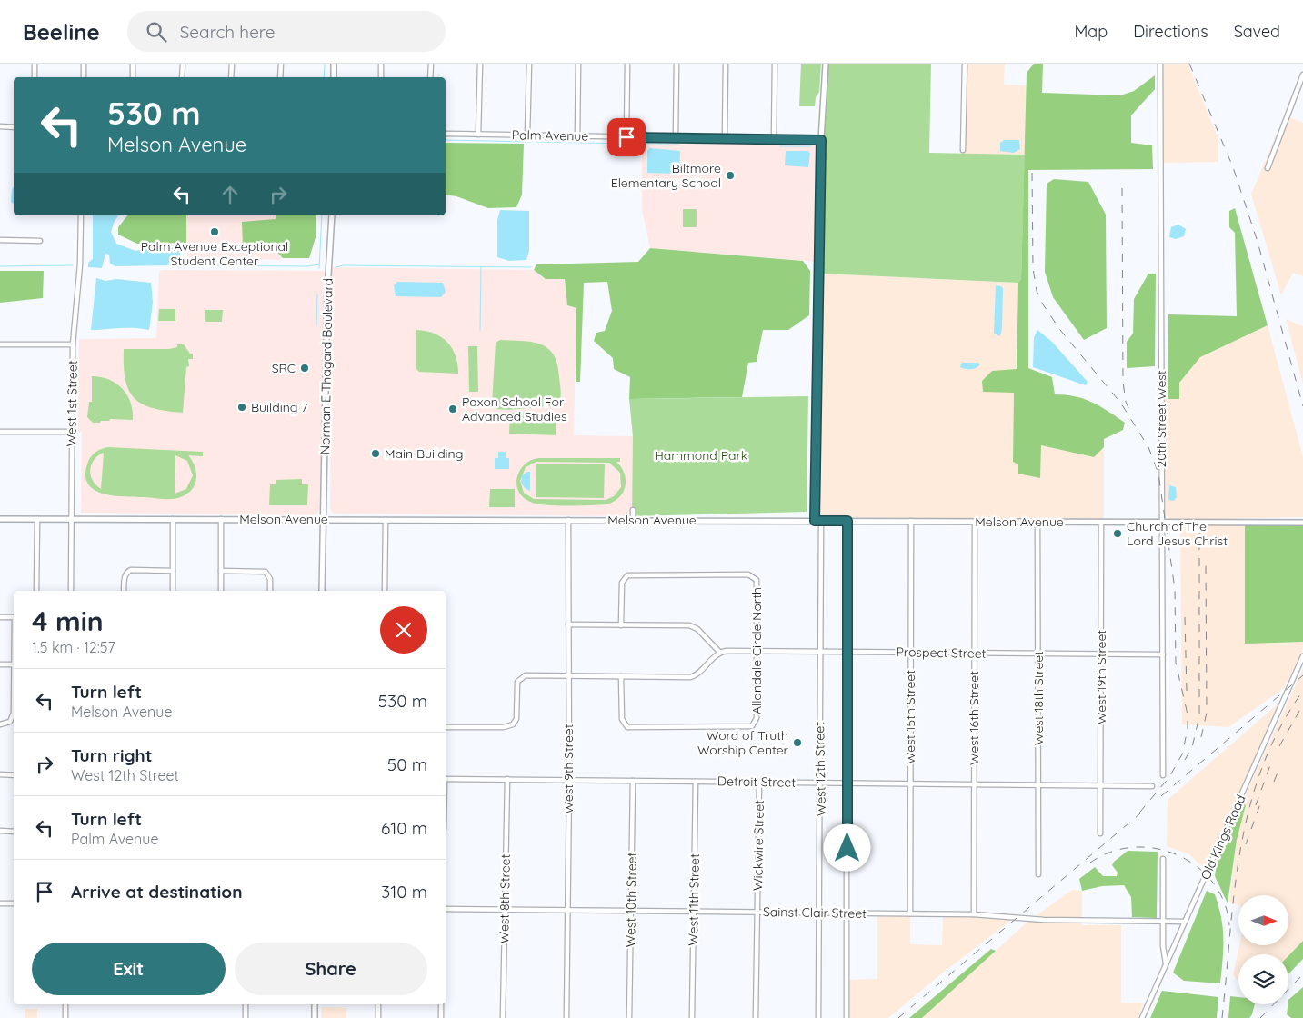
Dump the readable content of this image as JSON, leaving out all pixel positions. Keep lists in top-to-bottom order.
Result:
{
  "streets": {
    "street": [
      "Palm Avenue",
      "Norman E Thagard Boulevard",
      "West 1st Street",
      "20th Street West",
      "Melson Avenue",
      "Allandale Circle North",
      "Prospect Street",
      "West 19th Street",
      "West 18th Street",
      "West 15th Street",
      "West 16th Street",
      "West 9th Street",
      "West 12th Street",
      "Detroit Street",
      "Old Kings Road",
      "Wickwire Street",
      "West 8th Street",
      "West 10th Street",
      "West 11th Street",
      "Sainst Clair Street"
    ]
  },
  "crossings": [
    ["Palm Avenue", "West 12th Street"],
    ["Norman E Thagard Boulevard", "Melson Avenue"],
    ["West 1st Street", "Melson Avenue"],
    ["20th Street West", "Melson Avenue"],
    ["20th Street West", "Prospect Street"],
    ["Melson Avenue", "West 19th Street"],
    ["Melson Avenue", "West 18th Street"],
    ["Melson Avenue", "West 15th Street"],
    ["Melson Avenue", "West 16th Street"],
    ["Melson Avenue", "West 9th Street"],
    ["Melson Avenue", "West 12th Street"],
    ["Allandale Circle North", "Prospect Street"],
    ["Prospect Street", "West 19th Street"],
    ["Prospect Street", "West 18th Street"],
    ["Prospect Street", "West 15th Street"],
    ["Prospect Street", "West 16th Street"],
    ["Prospect Street", "West 12th Street"],
    ["West 19th Street", "Detroit Street"],
    ["West 18th Street", "Detroit Street"],
    ["West 15th Street", "Detroit Street"],
    ["West 15th Street", "Sainst Clair Street"],
    ["West 16th Street", "Detroit Street"],
    ["West 16th Street", "Sainst Clair Street"],
    ["West 9th Street", "Detroit Street"],
    ["West 9th Street", "Sainst Clair Street"],
    ["West 12th Street", "Detroit Street"],
    ["West 12th Street", "Sainst Clair Street"],
    ["Detroit Street", "Wickwire Street"],
    ["Detroit Street", "West 8th Street"],
    ["Detroit Street", "West 10th Street"],
    ["Detroit Street", "West 11th Street"],
    ["Old Kings Road", "Sainst Clair Street"],
    ["Wickwire Street", "Sainst Clair Street"],
    ["West 8th Street", "Sainst Clair Street"],
    ["West 10th Street", "Sainst Clair Street"],
    ["West 11th Street", "Sainst Clair Street"]
  ],
  "parks": ["Hammond Park"],
  "places": [
    "Biltmore Elementary School",
    "Palm Avenue Exceptional Student Center",
    "SRC",
    "Building 7",
    "Paxon School For Advanced Studies",
    "Main Building",
    "Church ofThe Lord Jesus Christ",
    "Word of Truth Worship Center"
  ],
  "north": "right",
  "page": {
    "header": "Beeline",
    "search": "Search here",
    "nav": ["Map", "Directions", "Saved"],
    "turn": ["530 m", "Melson Avenue"],
    "heading": ["4 min", "1.5 km · 12:57"],
    "list": [
      {
        "name": "Turn left",
        "note": "Melson Avenue",
        "value": "530 m"
      },
      {
        "name": "Turn right",
        "note": "West 12th Street",
        "value": "50 m"
      },
      {
        "name": "Turn left",
        "note": "Palm Avenue",
        "value": "610 m"
      },
      {
        "name": "Arrive at destination",
        "value": "310 m"
      }
    ],
    "buttons": ["Exit", "Share"]
  }
}
